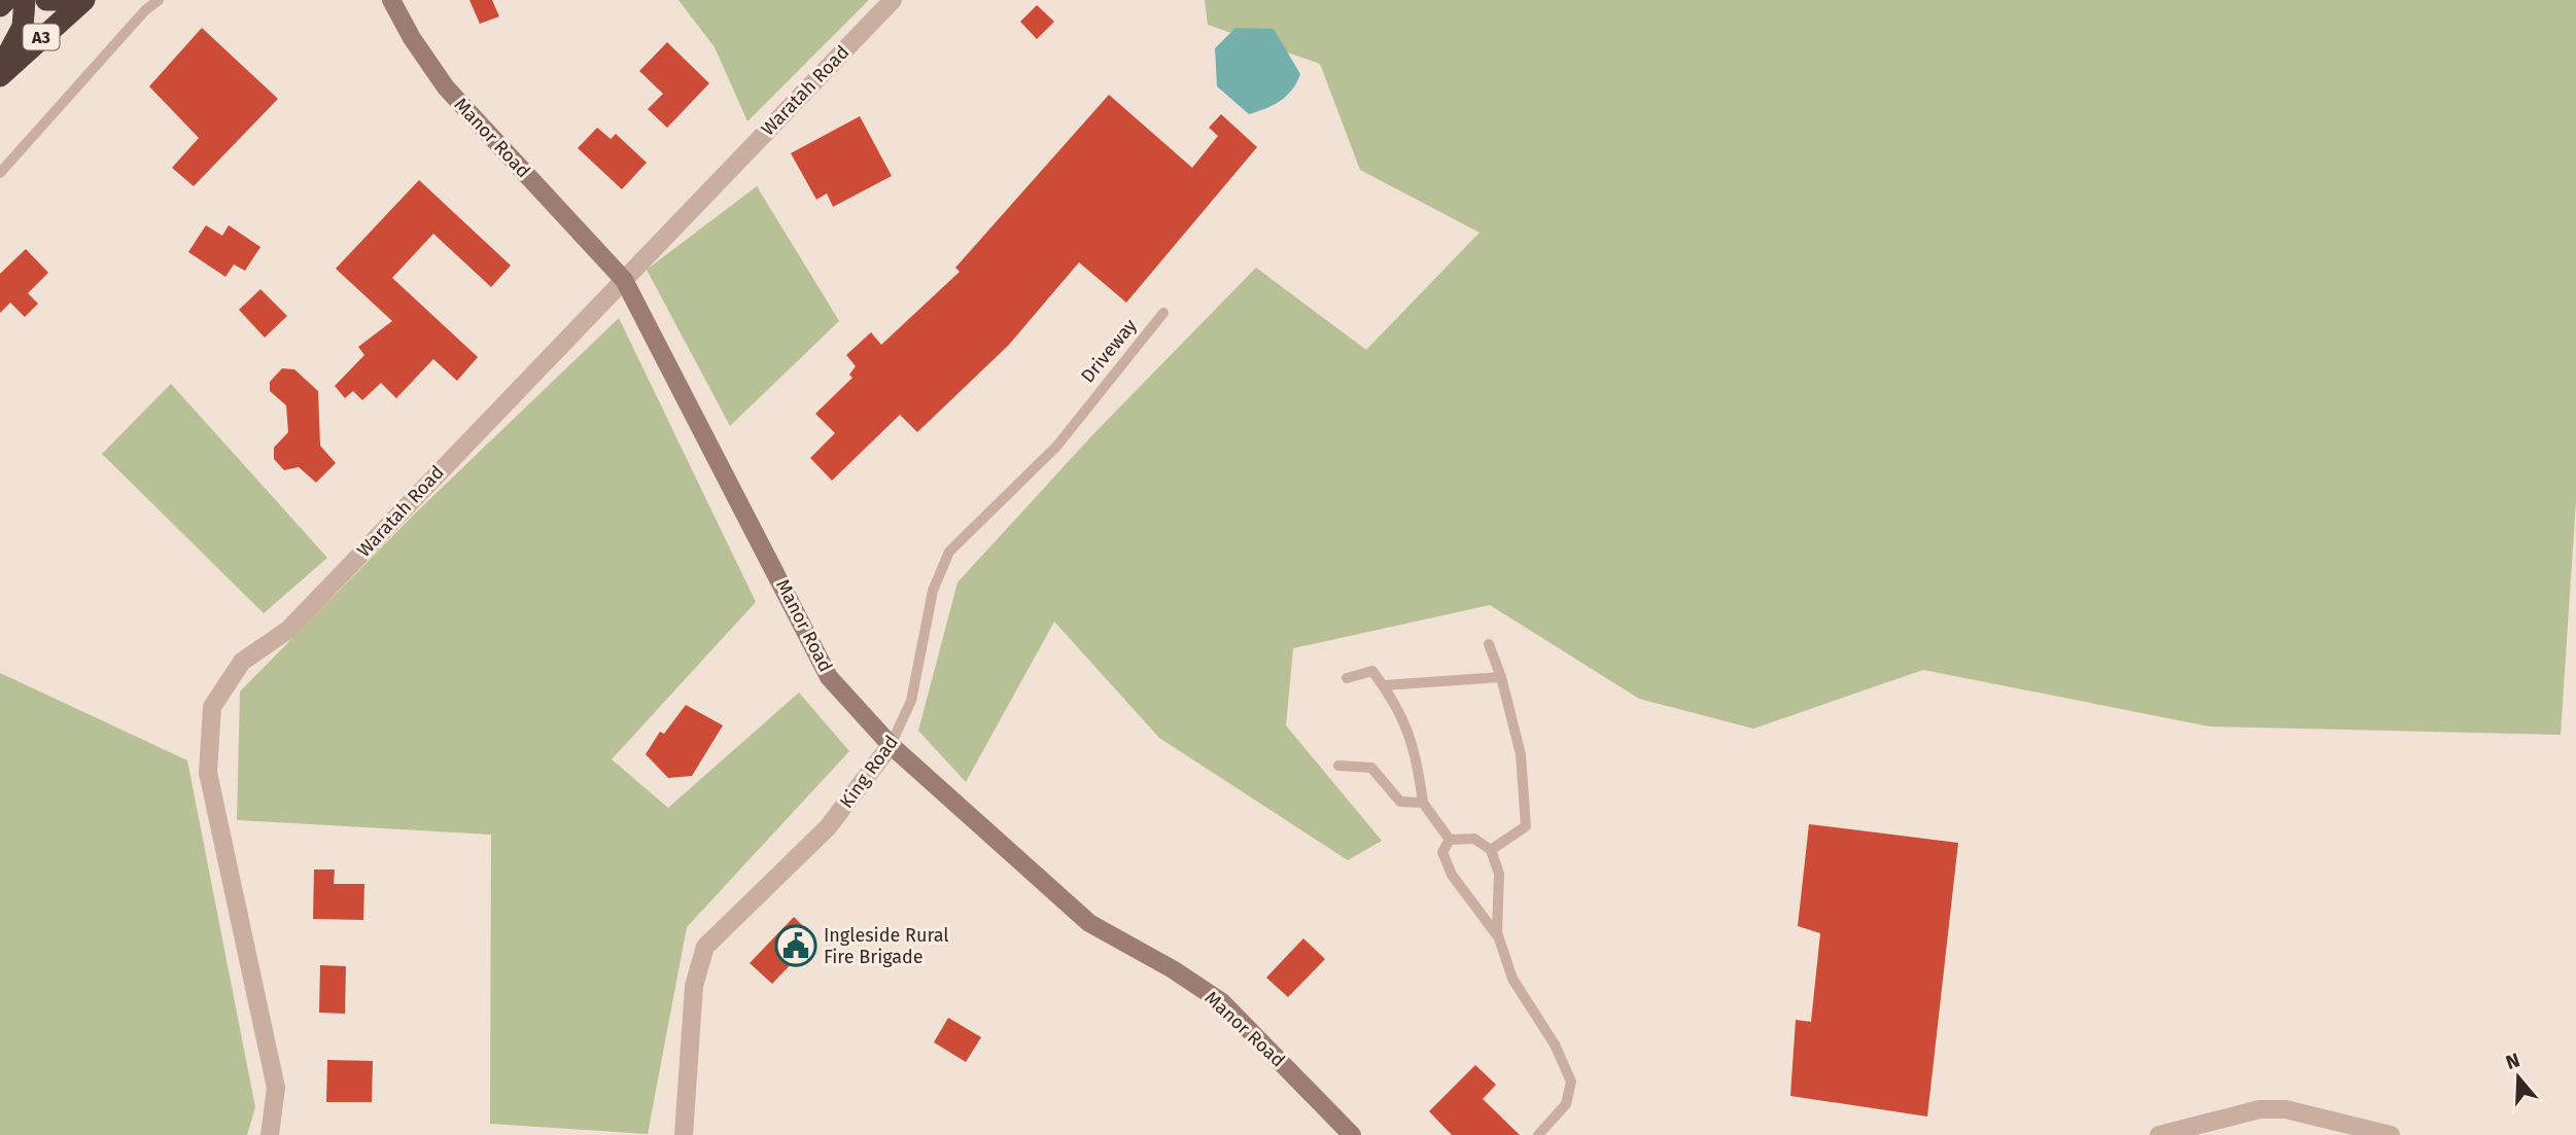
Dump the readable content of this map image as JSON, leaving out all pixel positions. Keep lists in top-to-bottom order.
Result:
{
  "streets": {
    "highway": ["A3"],
    "street": ["Waratah Road", "Manor Road", "King Road"],
    "lane": ["Driveway"]
  },
  "crossings": [
    ["Waratah Road", "Manor Road"],
    ["Manor Road", "King Road"],
    ["Driveway", "King Road"]
  ],
  "places": {
    "public building": ["Ingleside Rural Fire Brigade"]
  },
  "north": "top"
}
